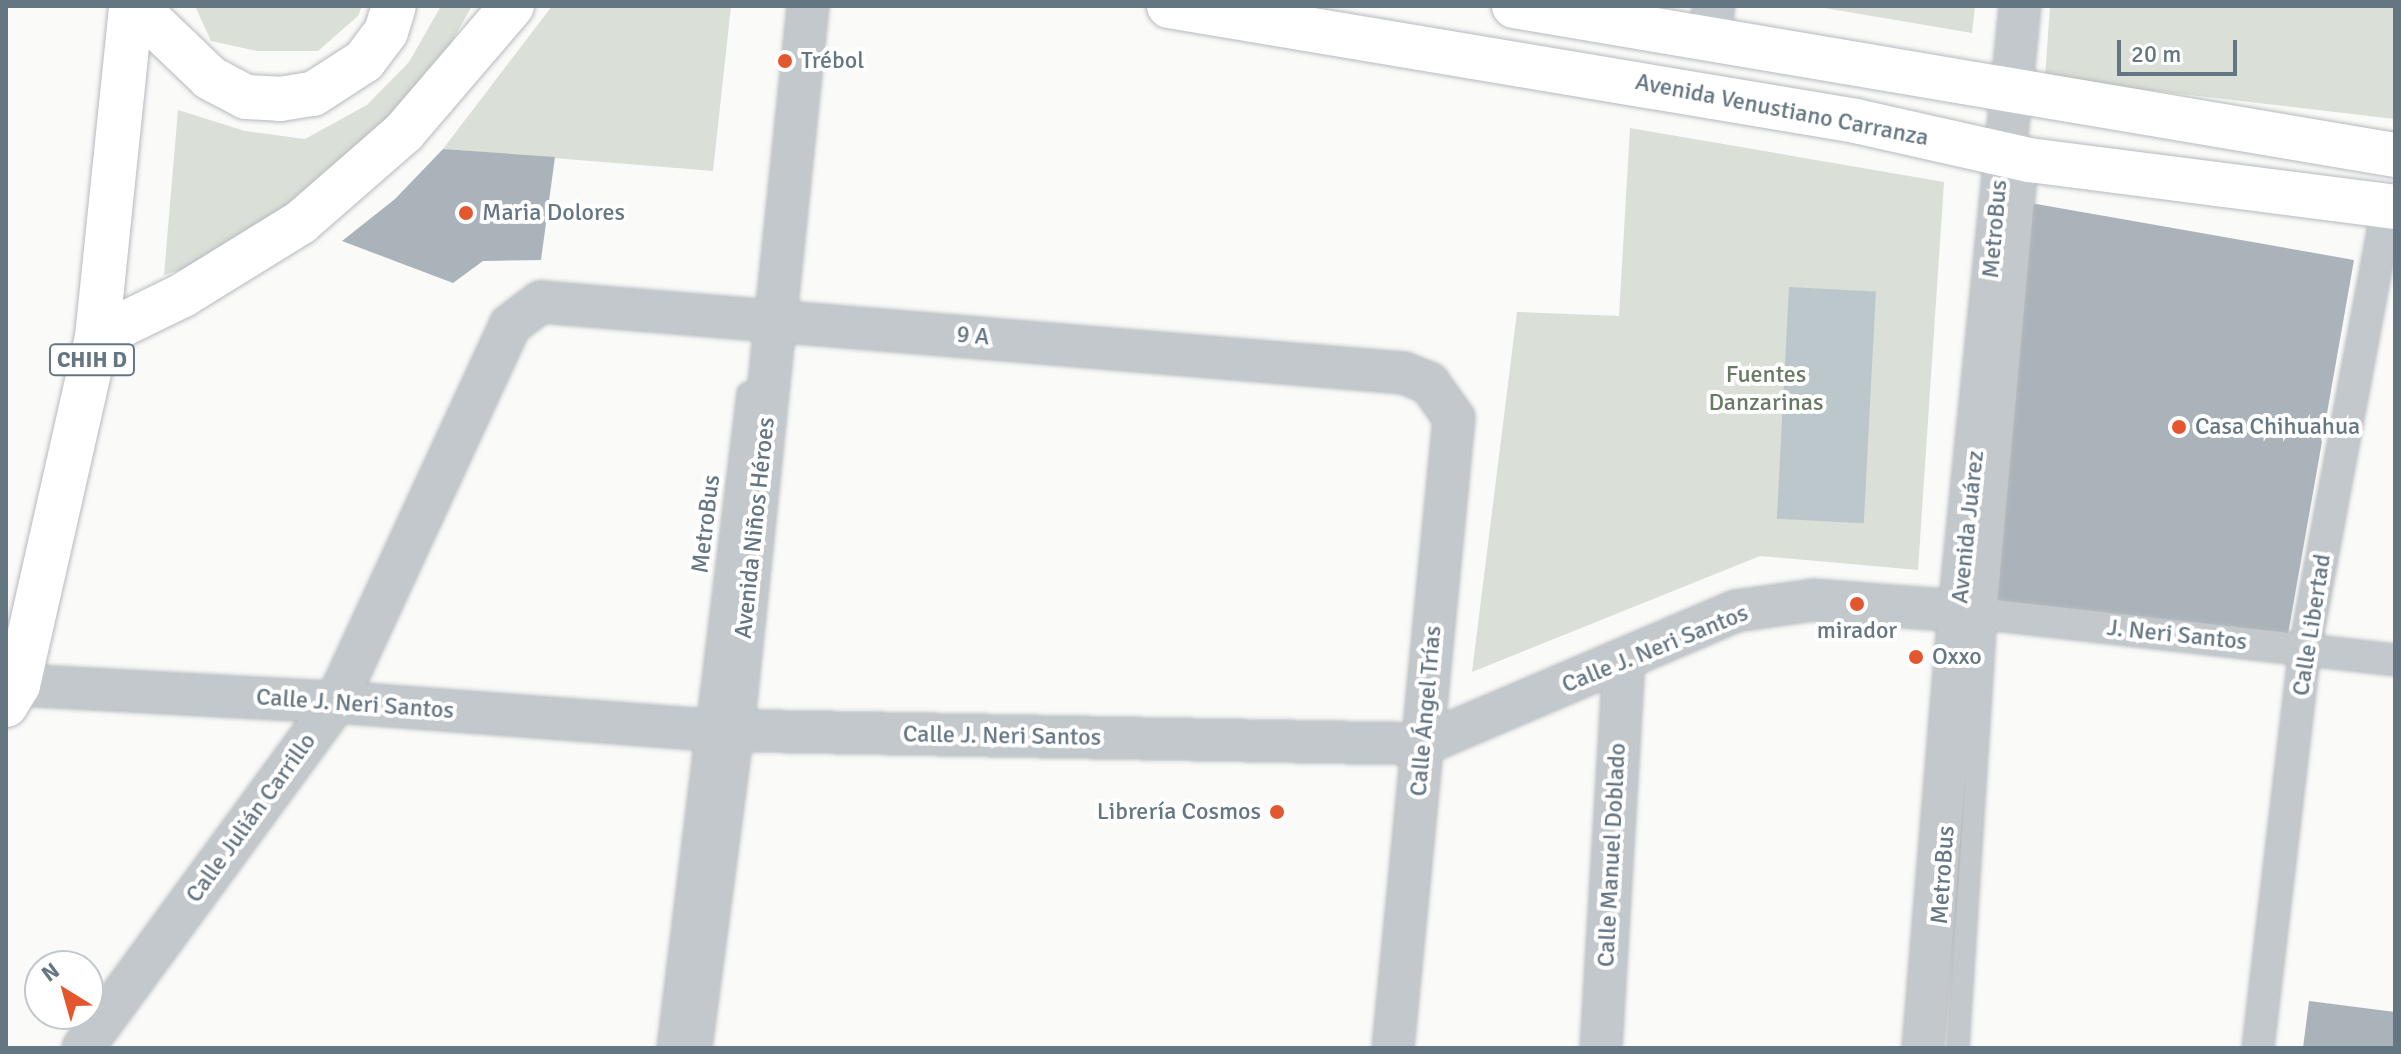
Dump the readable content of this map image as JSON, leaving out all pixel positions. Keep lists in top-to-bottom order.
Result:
{
  "streets": {
    "main road": ["Avenida Venustiano Carranza", "CHIH D"],
    "street": [
      "9 A",
      "Avenida Juárez",
      "Avenida Niños Héroes",
      "Calle Libertad",
      "J. Neri Santos",
      "Calle J. Neri Santos",
      "Calle Ángel Trías",
      "Calle Julián Carrillo",
      "Calle Manuel Doblado"
    ],
    "lane": ["MetroBus"]
  },
  "crossings": [
    ["Avenida Venustiano Carranza", "MetroBus"],
    ["Avenida Venustiano Carranza", "Avenida Juárez"],
    ["Avenida Venustiano Carranza", "Calle Libertad"],
    ["MetroBus", "Avenida Juárez"],
    ["MetroBus", "J. Neri Santos"],
    ["MetroBus", "Calle J. Neri Santos"],
    ["9 A", "Avenida Niños Héroes"],
    ["9 A", "Calle Ángel Trías"],
    ["9 A", "Calle Julián Carrillo"],
    ["CHIH D", "Calle J. Neri Santos"],
    ["Avenida Juárez", "J. Neri Santos"],
    ["Avenida Juárez", "Calle J. Neri Santos"],
    ["Avenida Niños Héroes", "Calle J. Neri Santos"],
    ["Calle Libertad", "J. Neri Santos"],
    ["J. Neri Santos", "Calle J. Neri Santos"],
    ["Calle J. Neri Santos", "Calle Ángel Trías"],
    ["Calle J. Neri Santos", "Calle Julián Carrillo"],
    ["Calle J. Neri Santos", "Calle Manuel Doblado"]
  ],
  "parks": ["Fuentes Danzarinas"],
  "places": [
    "Trébol",
    "Maria Dolores",
    "Casa Chihuahua",
    "mirador",
    "Oxxo",
    "Librería Cosmos"
  ],
  "scale_bar": "20 m",
  "north": "top left"
}
